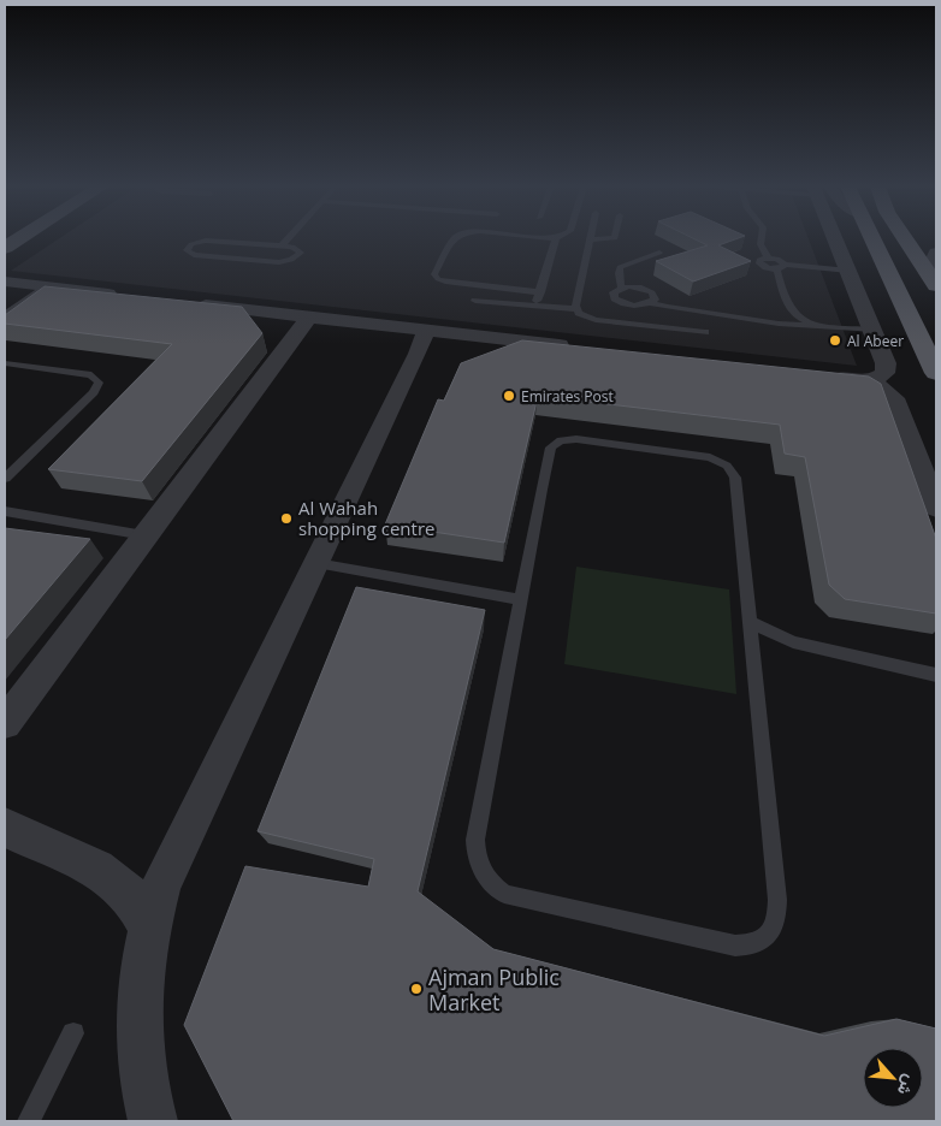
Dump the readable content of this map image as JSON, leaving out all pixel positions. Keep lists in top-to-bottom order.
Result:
{
  "places": [
    "Al Abeer",
    "Emirates Post",
    "Al Wahah shopping centre",
    "Ajman Public Market"
  ],
  "north": "bottom right"
}
